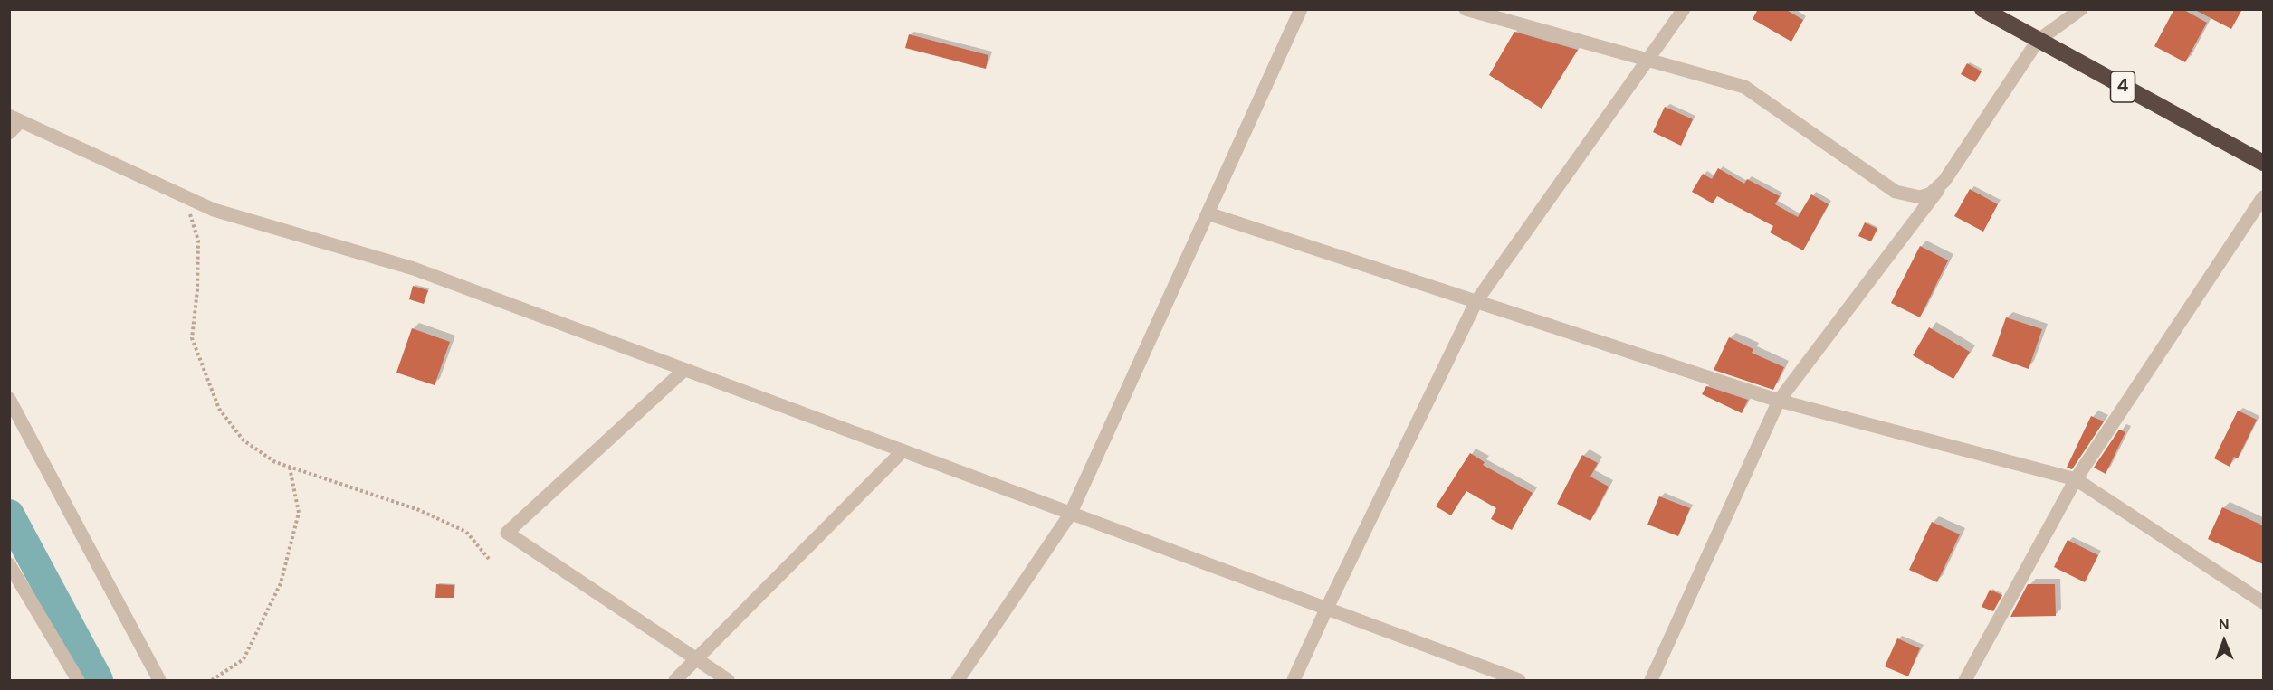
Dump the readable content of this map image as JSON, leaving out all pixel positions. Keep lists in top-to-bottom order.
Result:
{
  "streets": {
    "highway": ["4"]
  },
  "north": "top"
}
